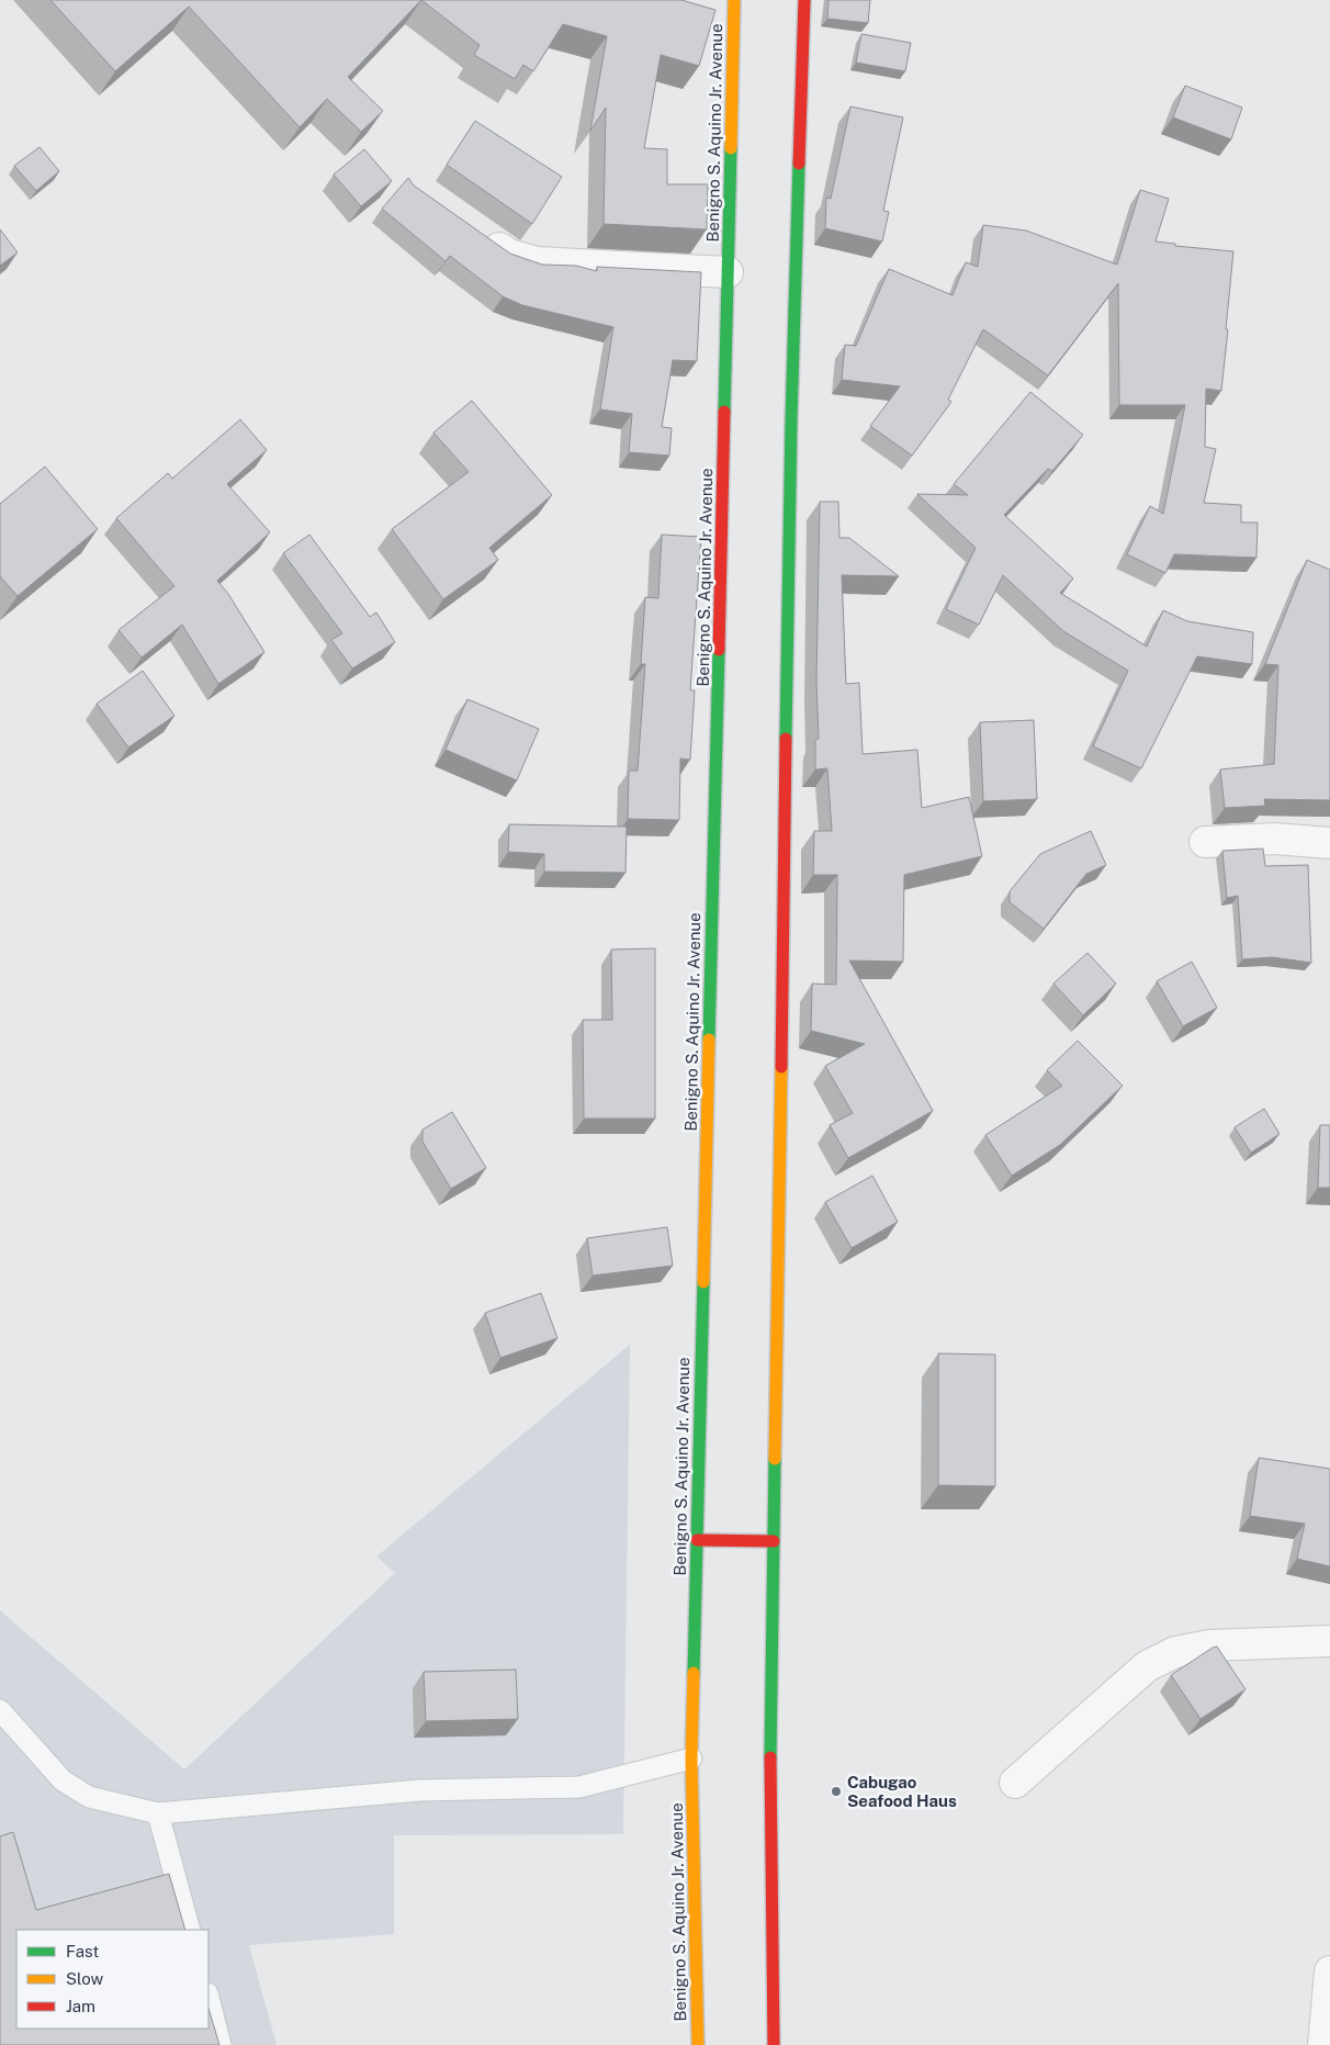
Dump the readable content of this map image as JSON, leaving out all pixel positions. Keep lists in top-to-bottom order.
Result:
{
  "streets": {
    "main road": ["Benigno S. Aquino Jr. Avenue"]
  },
  "places": ["Cabugao Seafood Haus"],
  "legend": ["Fast", "Slow", "Jam"]
}
